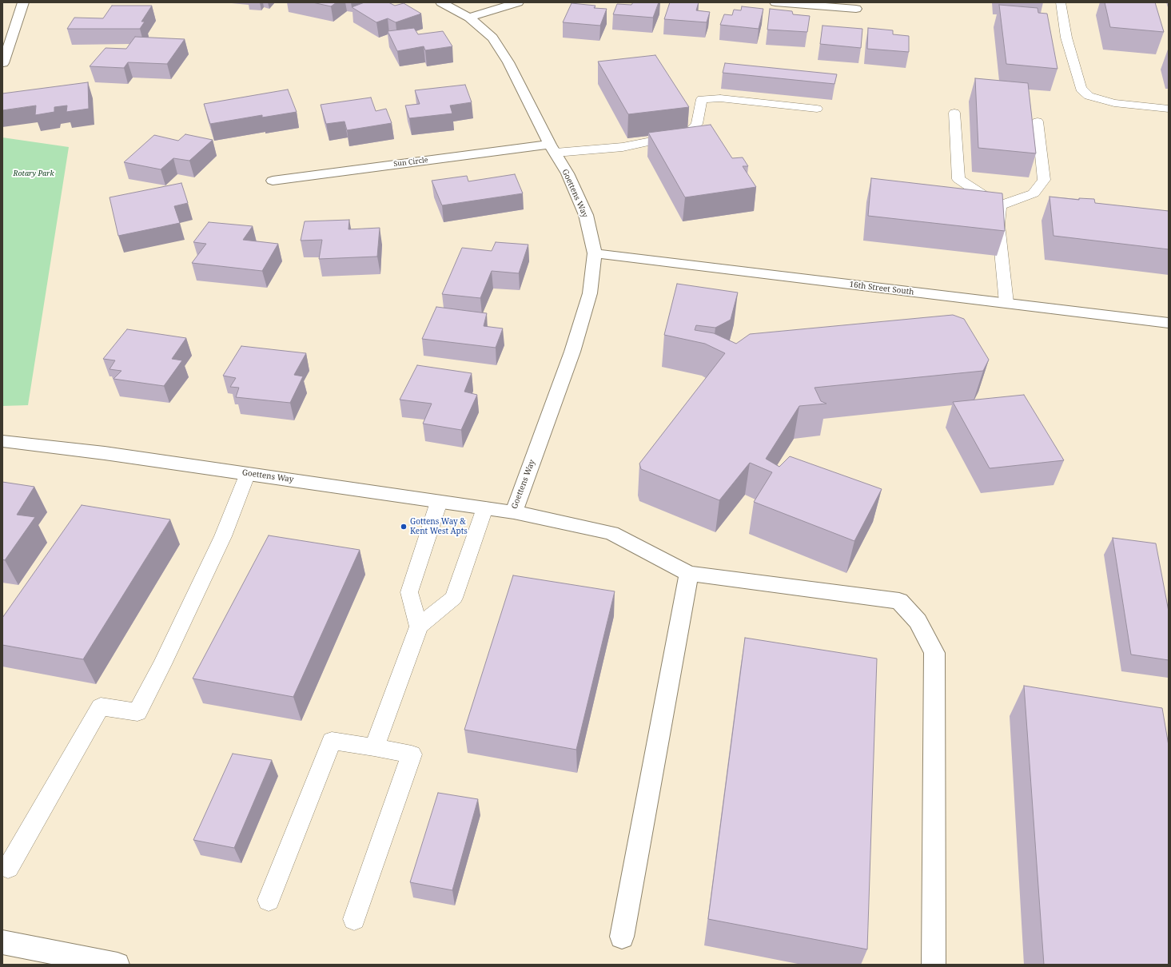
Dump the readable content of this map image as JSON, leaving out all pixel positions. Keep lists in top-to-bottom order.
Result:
{
  "streets": {
    "street": ["Sun Circle", "Goettens Way", "16th Street South"]
  },
  "crossings": [
    ["Sun Circle", "Goettens Way"],
    ["Goettens Way", "16th Street South"]
  ],
  "parks": ["Rotary Park"],
  "places": ["Gottens Way & Kent West Apts"]
}
